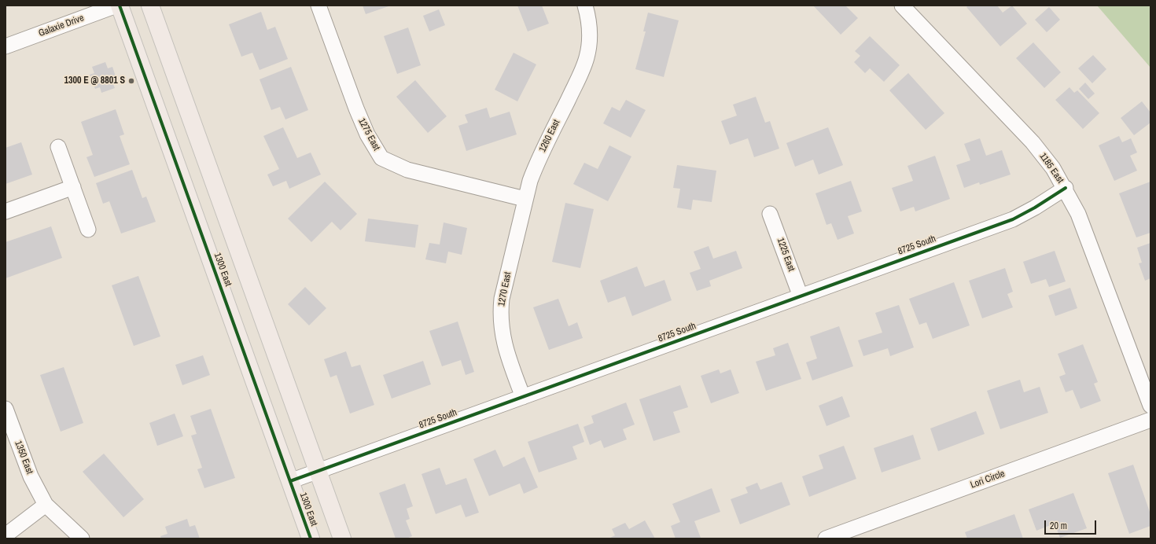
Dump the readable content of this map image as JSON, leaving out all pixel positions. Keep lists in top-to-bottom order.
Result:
{
  "streets": {
    "main road": ["1300 East"],
    "street": [
      "Galaxie Drive",
      "1275 East",
      "1260 East",
      "1185 East",
      "8725 South",
      "1225 East",
      "1270 East",
      "1350 East",
      "Lori Circle"
    ]
  },
  "crossings": [
    ["1275 East", "1260 East"],
    ["1275 East", "1270 East"],
    ["1260 East", "1270 East"],
    ["1185 East", "8725 South"],
    ["8725 South", "1225 East"],
    ["8725 South", "1300 East"],
    ["8725 South", "1270 East"]
  ],
  "places": ["1300 E @ 8801 S"],
  "scale_bar": "20 m"
}
